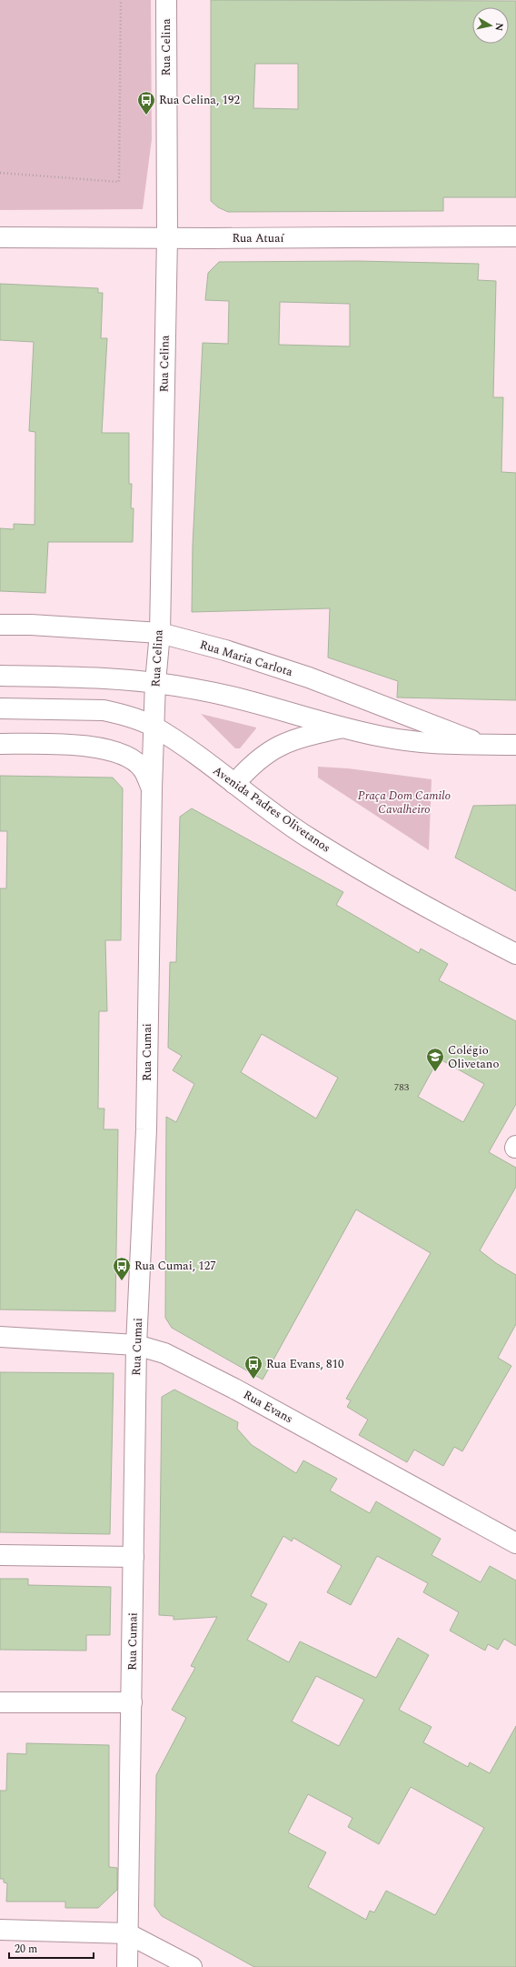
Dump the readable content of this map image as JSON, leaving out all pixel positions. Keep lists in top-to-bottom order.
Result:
{
  "streets": {
    "street": [
      "Rua Celina",
      "Rua Atuaí",
      "Rua Maria Carlota",
      "Avenida Padres Olivetanos",
      "Rua Cumai",
      "Rua Evans"
    ]
  },
  "crossings": [
    ["Rua Celina", "Rua Atuaí"],
    ["Rua Celina", "Rua Maria Carlota"],
    ["Rua Celina", "Avenida Padres Olivetanos"],
    ["Rua Celina", "Rua Cumai"],
    ["Avenida Padres Olivetanos", "Rua Cumai"],
    ["Rua Cumai", "Rua Evans"]
  ],
  "parks": ["Praça Dom Camilo Cavalheiro"],
  "places": {
    "bus stop": ["Rua Celina, 192", "Rua Cumai, 127", "Rua Evans, 810"],
    "school or university": ["Colégio Olivetano"]
  },
  "house_numbers": ["783"],
  "scale_bar": "20 m",
  "north": "right"
}
